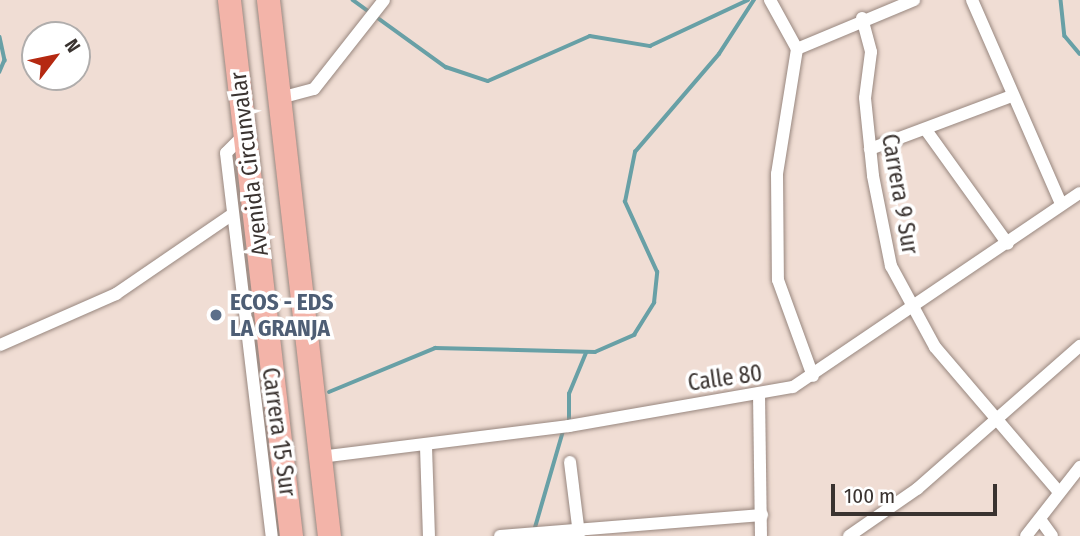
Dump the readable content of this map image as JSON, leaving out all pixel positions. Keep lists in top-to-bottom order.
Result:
{
  "streets": {
    "highway": ["Avenida Circunvalar"],
    "street": ["Carrera 9 Sur", "Calle 80", "Carrera 15 Sur"]
  },
  "crossings": [
    ["Avenida Circunvalar", "Calle 80"],
    ["Avenida Circunvalar", "Carrera 15 Sur"],
    ["Carrera 9 Sur", "Calle 80"]
  ],
  "places": ["ECOS - EDS LA GRANJA"],
  "scale_bar": "100 m",
  "north": "top right"
}
